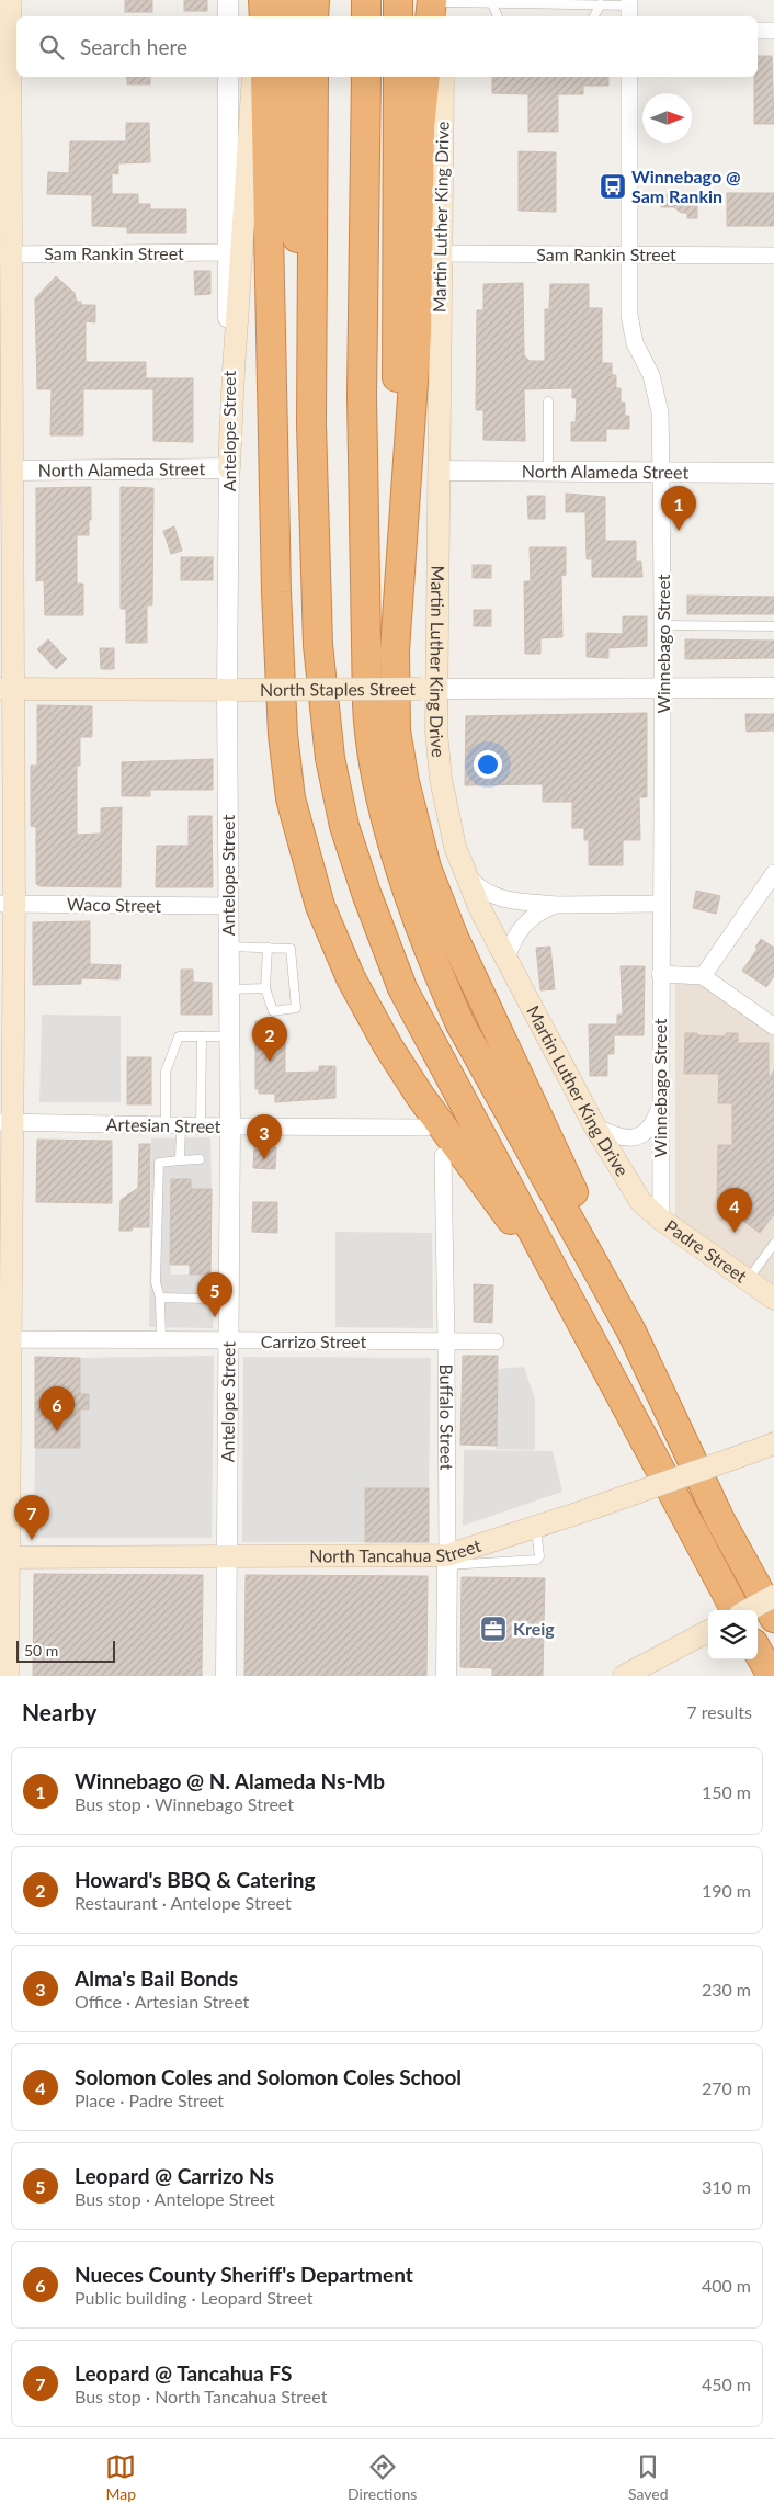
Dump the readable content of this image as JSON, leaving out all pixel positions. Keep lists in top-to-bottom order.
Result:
{
  "streets": {
    "main road": [
      "Martin Luther King Drive",
      "North Staples Street",
      "Padre Street",
      "North Tancahua Street"
    ],
    "street": [
      "Sam Rankin Street",
      "Antelope Street",
      "North Alameda Street",
      "Winnebago Street",
      "Waco Street",
      "Artesian Street",
      "Carrizo Street",
      "Buffalo Street"
    ]
  },
  "crossings": [
    ["Martin Luther King Drive", "Sam Rankin Street"],
    ["Martin Luther King Drive", "North Alameda Street"],
    ["Martin Luther King Drive", "North Staples Street"],
    ["Martin Luther King Drive", "Padre Street"],
    ["Sam Rankin Street", "Antelope Street"],
    ["Sam Rankin Street", "Winnebago Street"],
    ["Antelope Street", "North Alameda Street"],
    ["Antelope Street", "North Staples Street"],
    ["Antelope Street", "Waco Street"],
    ["Antelope Street", "Artesian Street"],
    ["Antelope Street", "Carrizo Street"],
    ["Antelope Street", "North Tancahua Street"],
    ["North Alameda Street", "Winnebago Street"],
    ["Winnebago Street", "North Staples Street"],
    ["Winnebago Street", "Padre Street"],
    ["Carrizo Street", "Buffalo Street"],
    ["Buffalo Street", "North Tancahua Street"]
  ],
  "places": {
    "bus stop": ["Winnebago @ Sam Rankin"],
    "office": ["Kreig"]
  },
  "scale_bar": "50 m",
  "north": "right",
  "page": {
    "search": "Search here",
    "pins": [
      "1",
      "2",
      "3",
      "4",
      "5",
      "6",
      "7"
    ],
    "scale": "50 m",
    "heading": ["Nearby", "7 results"],
    "list": [
      {
        "mark": "1",
        "name": "Winnebago @ N. Alameda Ns-Mb",
        "note": "Bus stop · Winnebago Street",
        "value": "150 m"
      },
      {
        "mark": "2",
        "name": "Howard's BBQ & Catering",
        "note": "Restaurant · Antelope Street",
        "value": "190 m"
      },
      {
        "mark": "3",
        "name": "Alma's Bail Bonds",
        "note": "Office · Artesian Street",
        "value": "230 m"
      },
      {
        "mark": "4",
        "name": "Solomon Coles and Solomon Coles School",
        "note": "Place · Padre Street",
        "value": "270 m"
      },
      {
        "mark": "5",
        "name": "Leopard @ Carrizo Ns",
        "note": "Bus stop · Antelope Street",
        "value": "310 m"
      },
      {
        "mark": "6",
        "name": "Nueces County Sheriff's Department",
        "note": "Public building · Leopard Street",
        "value": "400 m"
      },
      {
        "mark": "7",
        "name": "Leopard @ Tancahua FS",
        "note": "Bus stop · North Tancahua Street",
        "value": "450 m"
      }
    ],
    "nav": ["Map", "Directions", "Saved"]
  }
}
